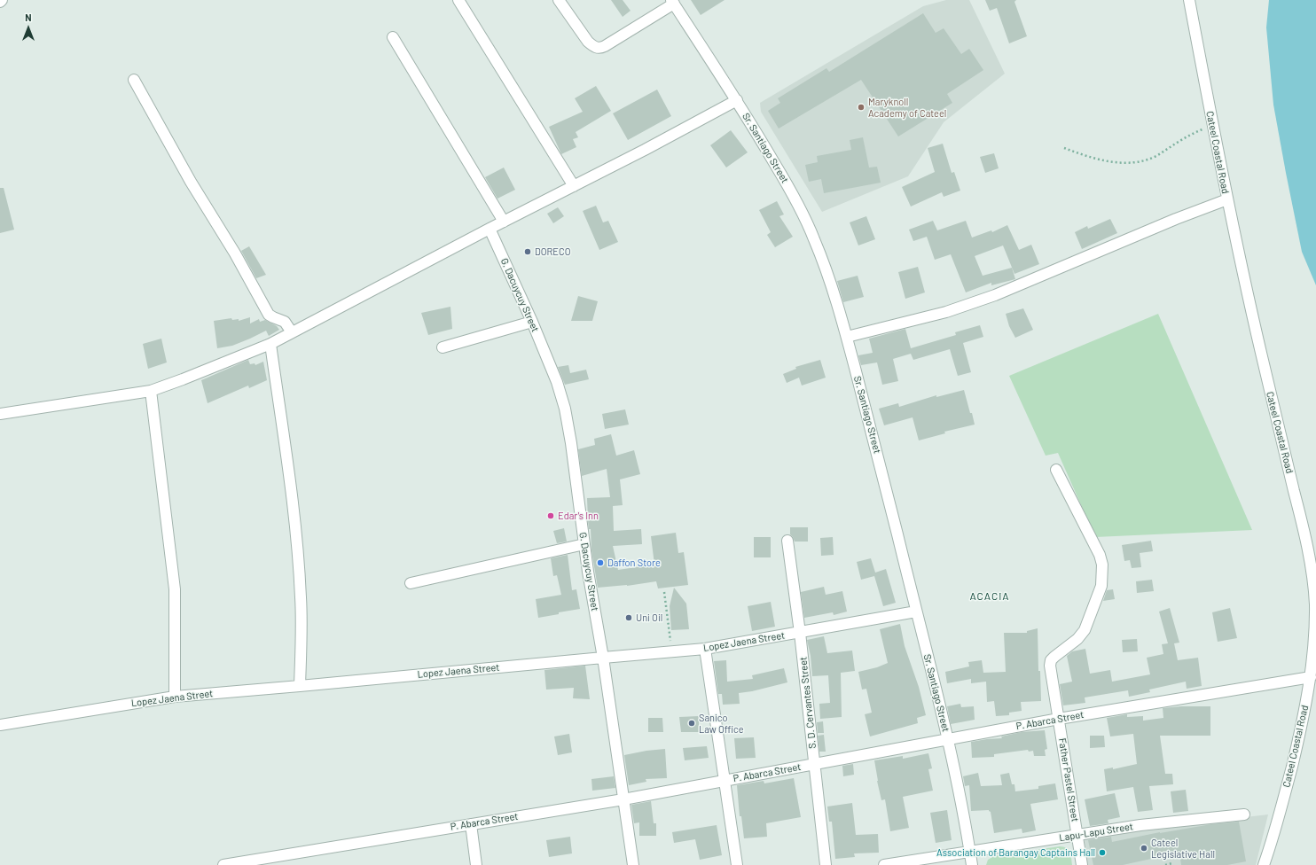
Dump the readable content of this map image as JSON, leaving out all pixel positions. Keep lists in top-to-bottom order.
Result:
{
  "streets": {
    "street": [
      "Sr. Santiago Street",
      "Cateel Coastal Road",
      "G. Dacuycuy Street",
      "Lopez Jaena Street",
      "S. D. Cervantes Street",
      "P. Abarca Street",
      "Father Pastel Street",
      "Lapu-Lapu Street"
    ]
  },
  "crossings": [
    ["Sr. Santiago Street", "Lopez Jaena Street"],
    ["Sr. Santiago Street", "P. Abarca Street"],
    ["Sr. Santiago Street", "Lapu-Lapu Street"],
    ["Cateel Coastal Road", "P. Abarca Street"],
    ["G. Dacuycuy Street", "Lopez Jaena Street"],
    ["G. Dacuycuy Street", "P. Abarca Street"],
    ["Lopez Jaena Street", "S. D. Cervantes Street"],
    ["S. D. Cervantes Street", "P. Abarca Street"],
    ["P. Abarca Street", "Father Pastel Street"],
    ["Father Pastel Street", "Lapu-Lapu Street"]
  ],
  "districts": ["ACACIA"],
  "places": [
    "Maryknoll Academy of Cateel",
    "DORECO",
    "Edar's Inn",
    "Daffon Store",
    "Uni Oil",
    "Sanico Law Office",
    "Cateel Legislative Hall",
    "Association of Barangay Captains Hall"
  ],
  "north": "top"
}
